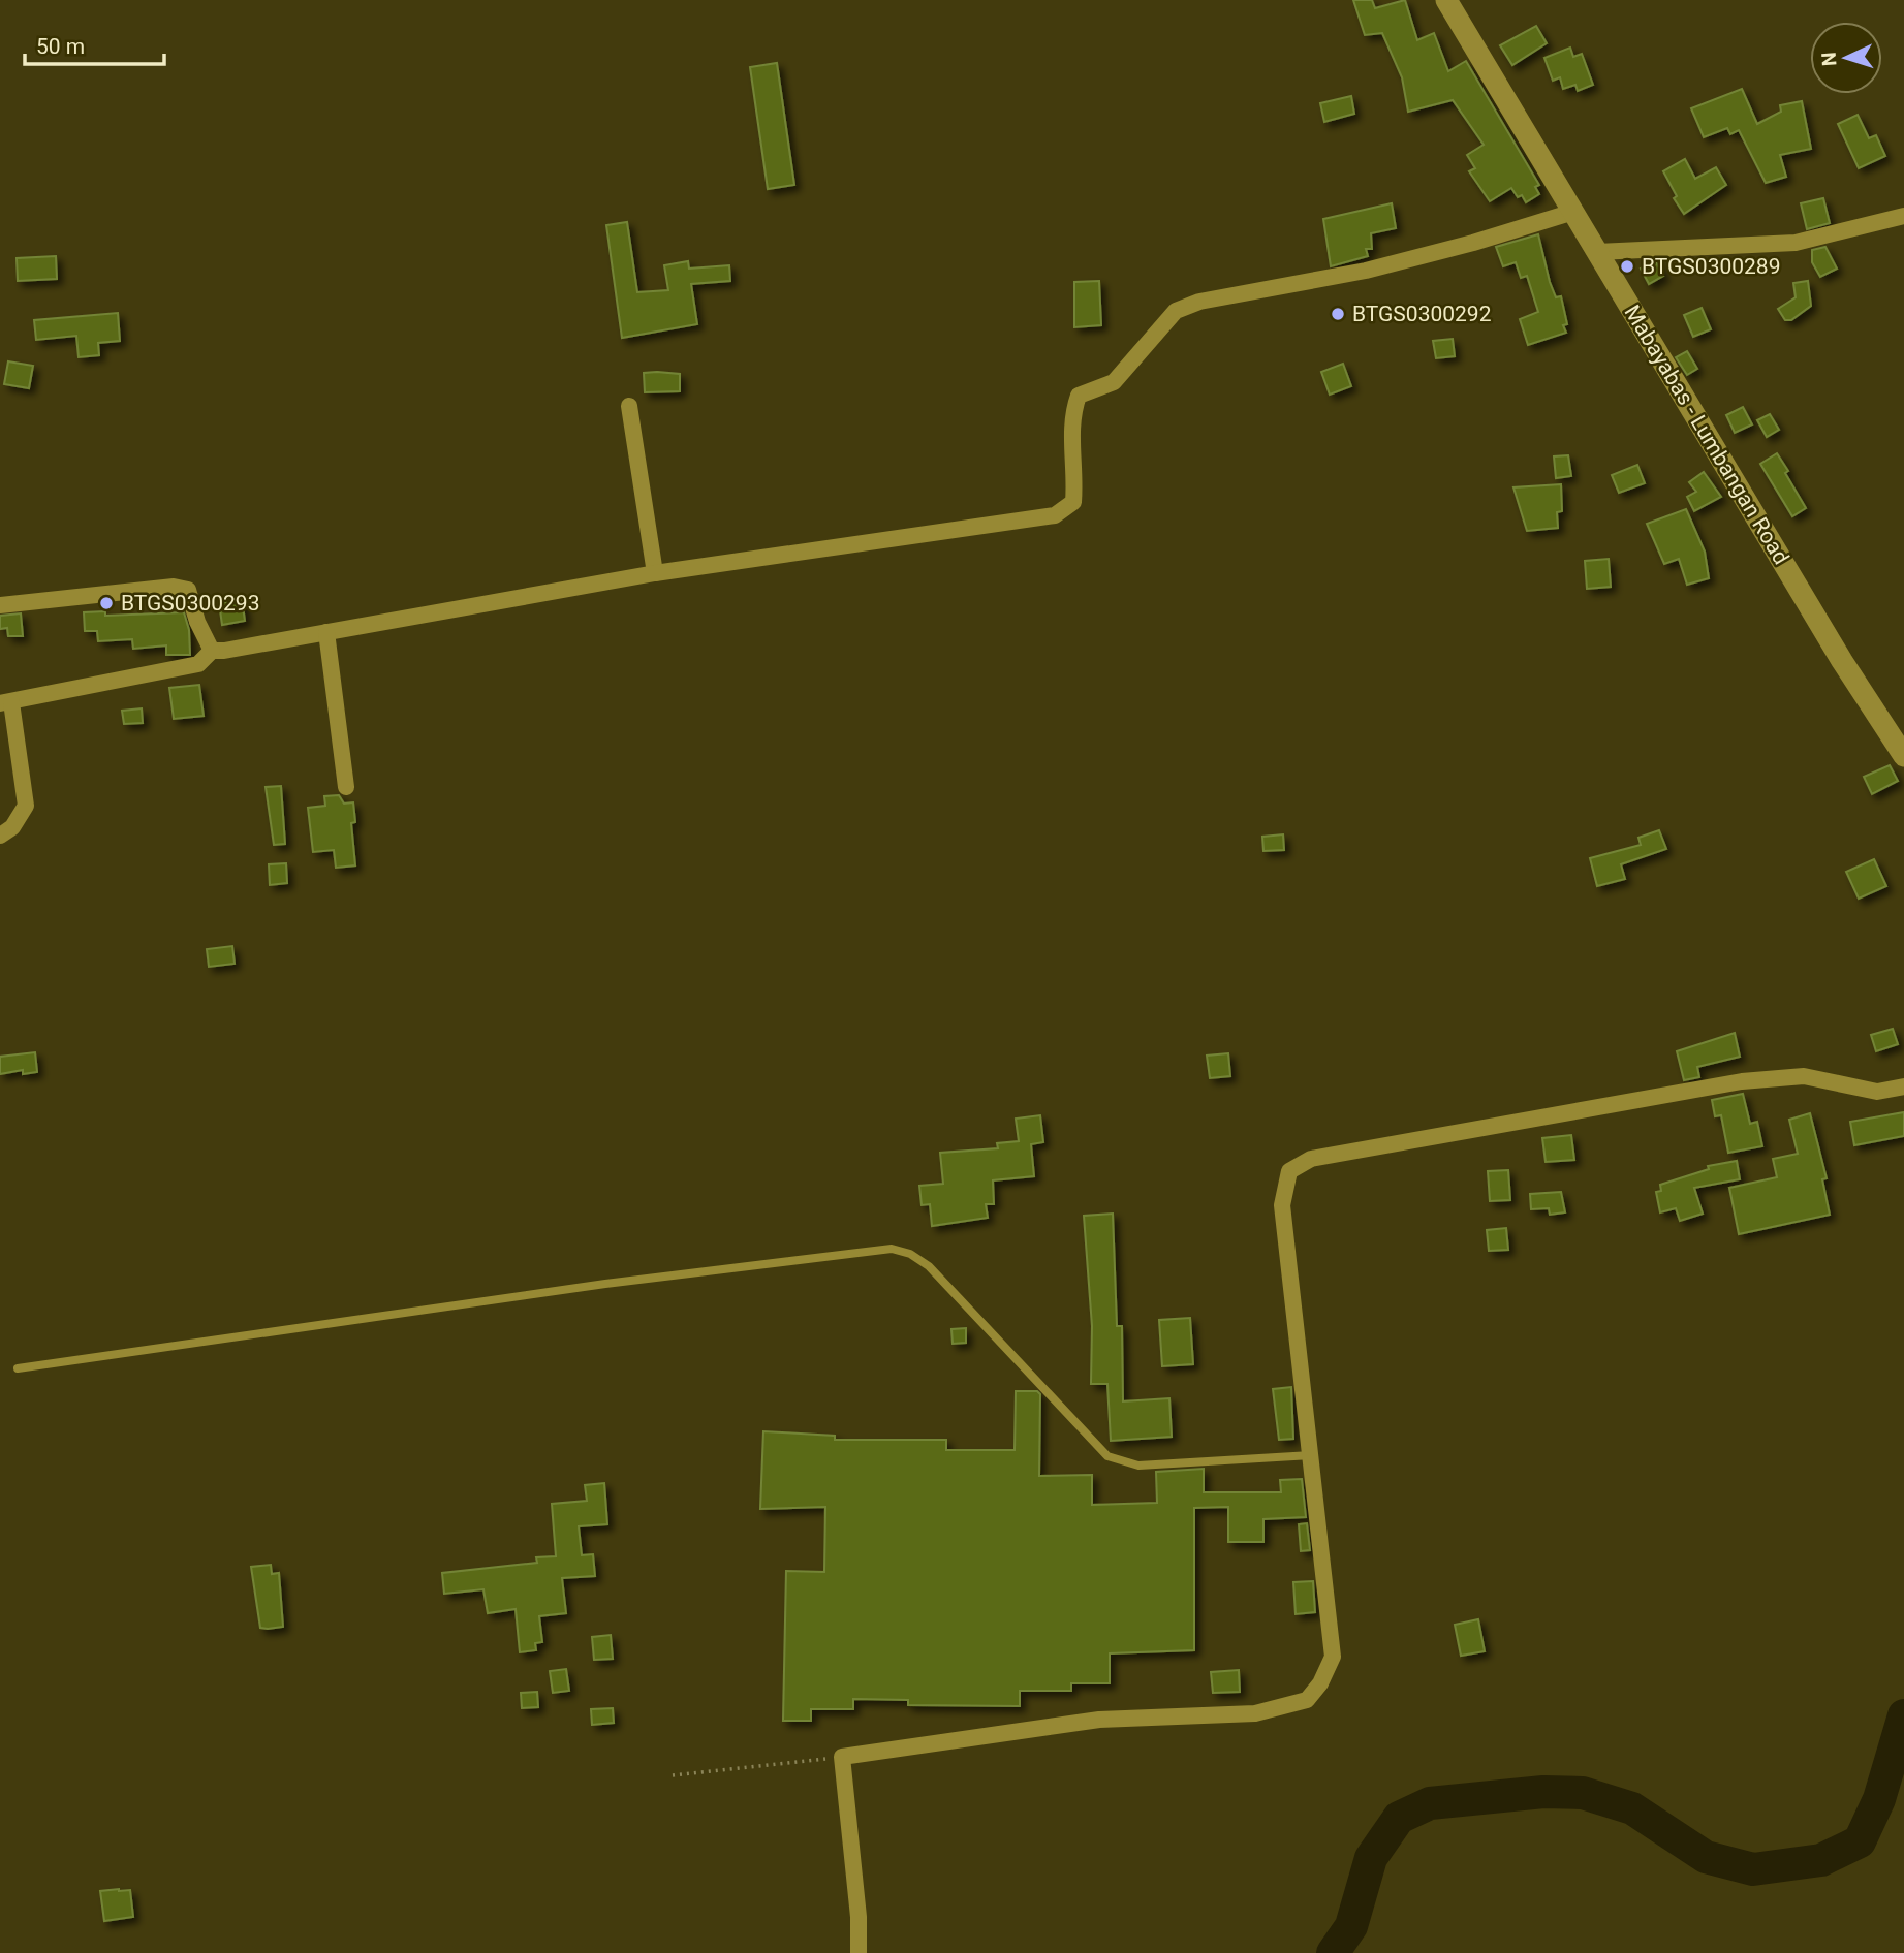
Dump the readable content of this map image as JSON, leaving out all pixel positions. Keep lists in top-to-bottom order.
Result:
{
  "streets": {
    "main road": ["Mabayabas - Lumbangan Road"]
  },
  "places": ["BTGS0300289", "BTGS0300292", "BTGS0300293"],
  "scale_bar": "50 m",
  "north": "left"
}
